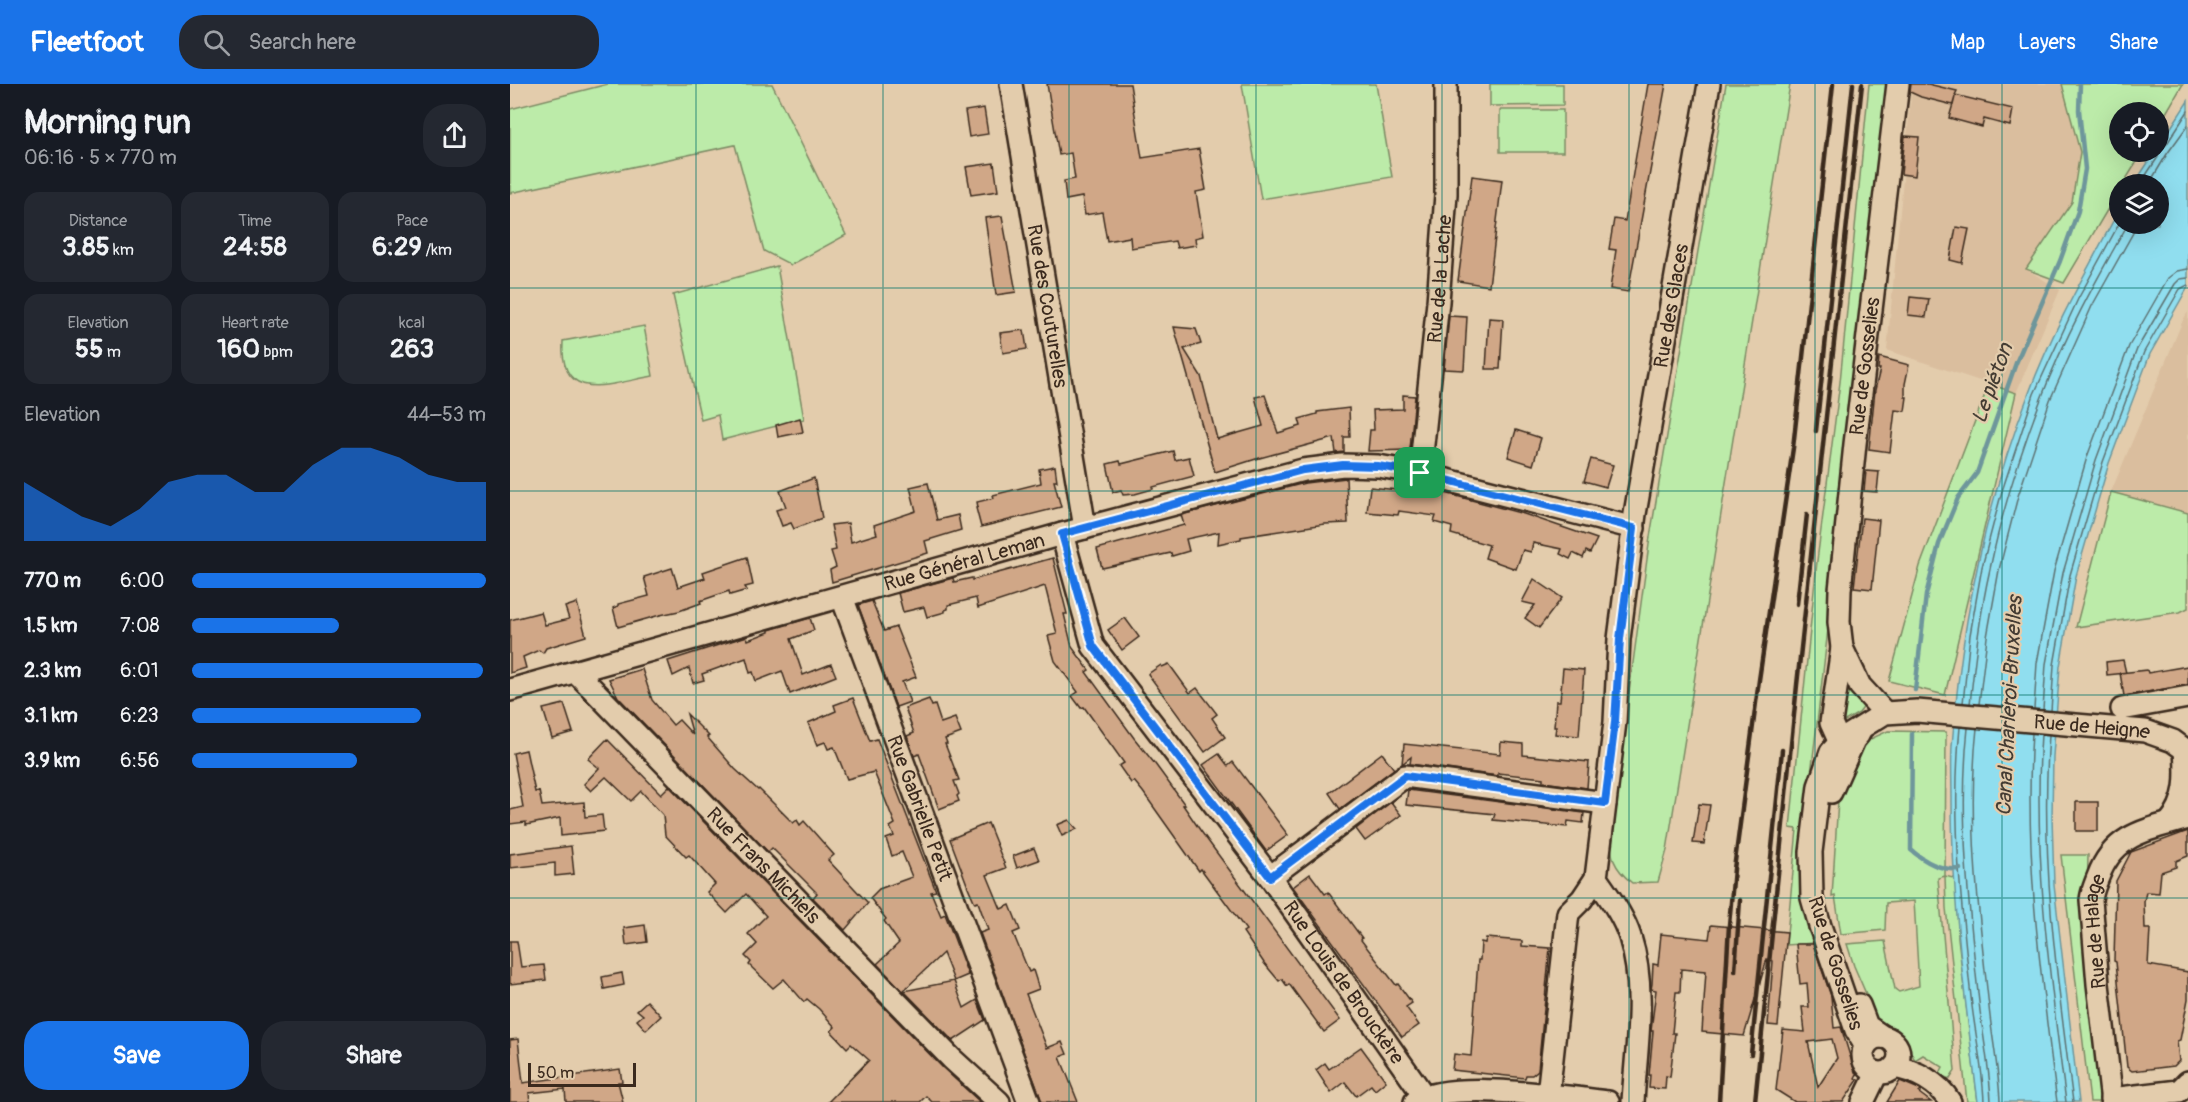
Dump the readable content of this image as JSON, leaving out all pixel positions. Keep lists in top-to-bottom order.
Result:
{
  "streets": {
    "street": [
      "Rue de la Lache",
      "Rue des Couturelles",
      "Rue des Glaces",
      "Rue de Gosselies",
      "Rue Général Leman",
      "Rue de Heigne",
      "Rue Gabrielle Petit",
      "Rue Frans Michiels",
      "Rue de Halage",
      "Rue Louis de Brouckère"
    ]
  },
  "crossings": [
    ["Rue de la Lache", "Rue Général Leman"],
    ["Rue des Couturelles", "Rue Général Leman"],
    ["Rue des Glaces", "Rue Général Leman"],
    ["Rue de Gosselies", "Rue de Heigne"],
    ["Rue Général Leman", "Rue Gabrielle Petit"],
    ["Rue Général Leman", "Rue Frans Michiels"],
    ["Rue Général Leman", "Rue Louis de Brouckère"]
  ],
  "water": ["Le piéton", "Canal Charleroi-Bruxelles"],
  "scale_bar": "50 m",
  "page": {
    "header": "Fleetfoot",
    "search": "Search here",
    "nav": ["Map", "Layers", "Share"],
    "heading": ["Morning run", "06:16 · 5 × 770 m"],
    "stats": [
      ["Distance", "3.85 km"],
      ["Time", "24:58"],
      ["Pace", "6:29 /km"],
      ["Elevation", "55 m"],
      ["Heart rate", "160 bpm"],
      ["kcal", "263"]
    ],
    "chart": ["Elevation", "44–53 m"],
    "list": [
      {
        "name": "770 m",
        "note": "6:00"
      },
      {
        "name": "1.5 km",
        "note": "7:08"
      },
      {
        "name": "2.3 km",
        "note": "6:01"
      },
      {
        "name": "3.1 km",
        "note": "6:23"
      },
      {
        "name": "3.9 km",
        "note": "6:56"
      }
    ],
    "buttons": ["Save", "Share"],
    "scale": "50 m"
  }
}
